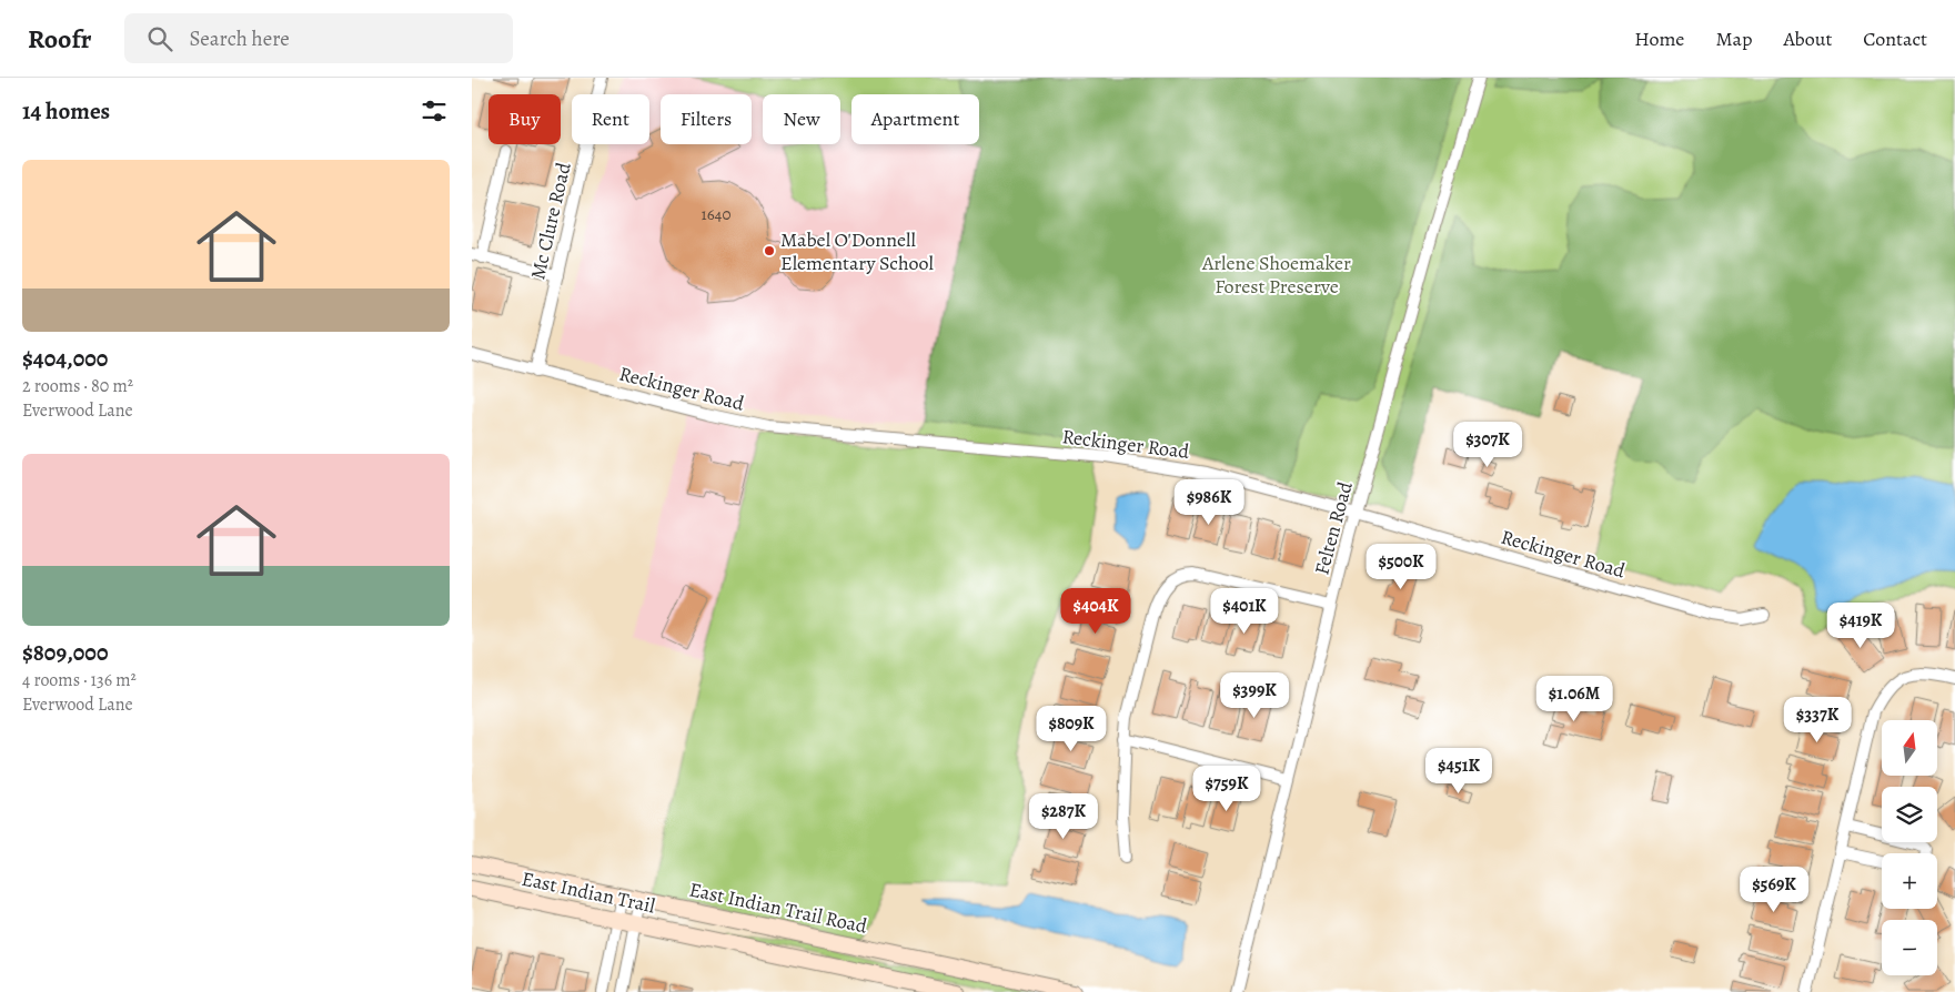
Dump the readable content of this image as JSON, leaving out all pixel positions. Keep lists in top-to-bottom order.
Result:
{
  "streets": {
    "main road": ["East Indian Trail", "East Indian Trail Road"],
    "street": ["Mc Clure Road", "Reckinger Road", "Felten Road"]
  },
  "crossings": [
    ["Mc Clure Road", "Reckinger Road"],
    ["Reckinger Road", "Felten Road"]
  ],
  "parks": ["Arlene Shoemaker Forest Preserve"],
  "places": ["Mabel O'Donnell Elementary School"],
  "house_numbers": ["1640"],
  "north": "top",
  "page": {
    "header": "Roofr",
    "search": "Search here",
    "nav": [
      "Home",
      "Map",
      "About",
      "Contact"
    ],
    "heading": "14 homes",
    "chip": [
      "Buy",
      "Rent",
      "Filters",
      "New",
      "Apartment"
    ],
    "list": [
      {
        "name": "$404,000",
        "note": "2 rooms · 80 m² · Everwood Lane"
      },
      {
        "name": "$809,000",
        "note": "4 rooms · 136 m² · Everwood Lane"
      }
    ],
    "price": [
      "$307K",
      "$986K",
      "$500K",
      "$404K",
      "$401K",
      "$419K",
      "$399K",
      "$1.06M",
      "$337K",
      "$809K",
      "$451K",
      "$759K",
      "$287K",
      "$569K"
    ],
    "map_buttons": ["+", "−"]
  }
}
